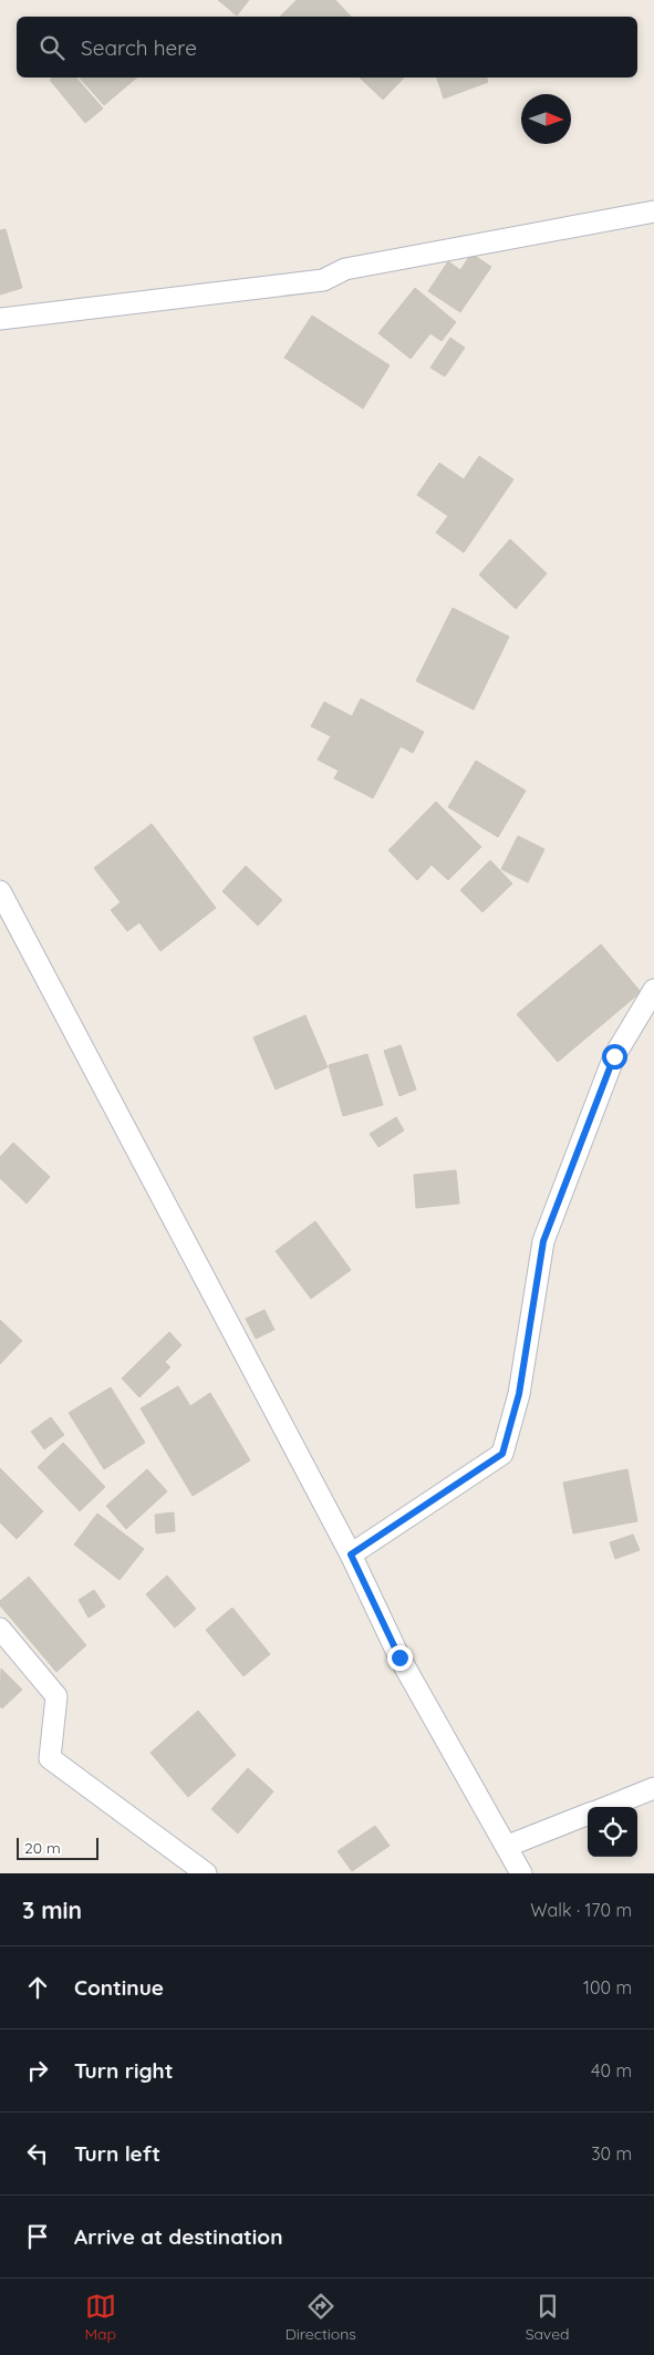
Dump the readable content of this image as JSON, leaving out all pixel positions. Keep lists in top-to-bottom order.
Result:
{
  "scale_bar": "20 m",
  "north": "right",
  "page": {
    "search": "Search here",
    "scale": "20 m",
    "heading": ["3 min", "Walk · 170 m"],
    "list": [
      ["Continue", "100 m"],
      ["Turn right", "40 m"],
      ["Turn left", "30 m"],
      "Arrive at destination"
    ],
    "nav": ["Map", "Directions", "Saved"]
  }
}
